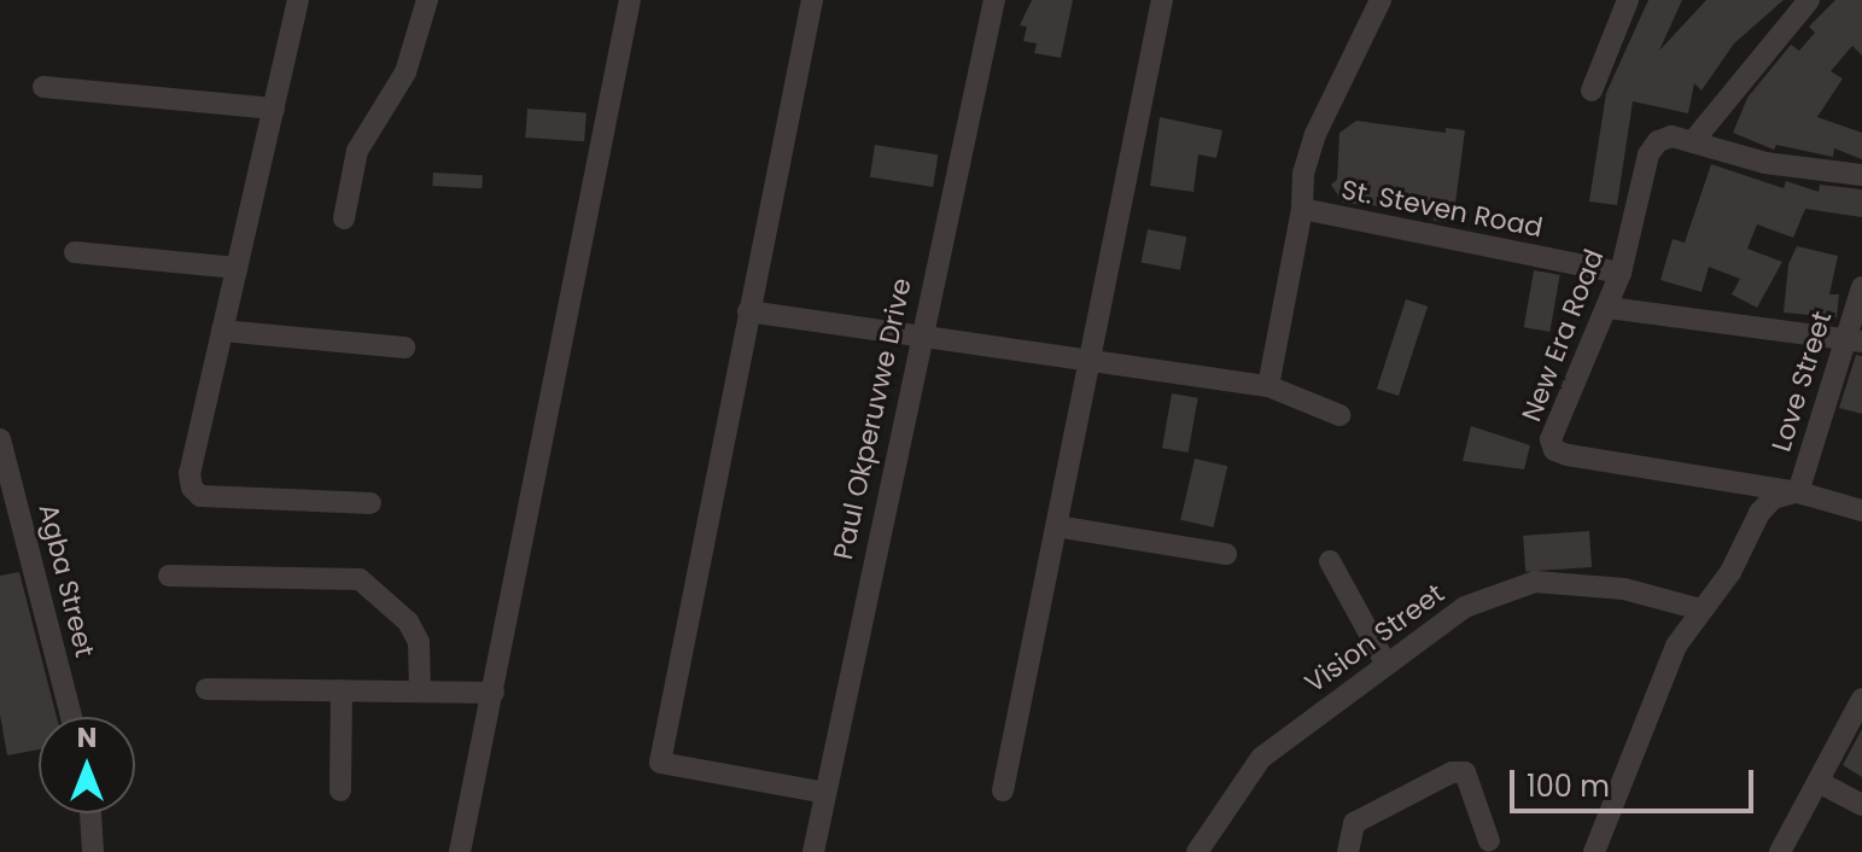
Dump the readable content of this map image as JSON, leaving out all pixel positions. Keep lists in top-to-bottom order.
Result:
{
  "streets": {
    "street": [
      "St. Steven Road",
      "New Era Road",
      "Love Street",
      "Paul Okperuvwe Drive",
      "Agba Street",
      "Vision Street"
    ]
  },
  "crossings": [
    ["St. Steven Road", "New Era Road"],
    ["New Era Road", "Love Street"]
  ],
  "scale_bar": "100 m",
  "north": "top"
}
